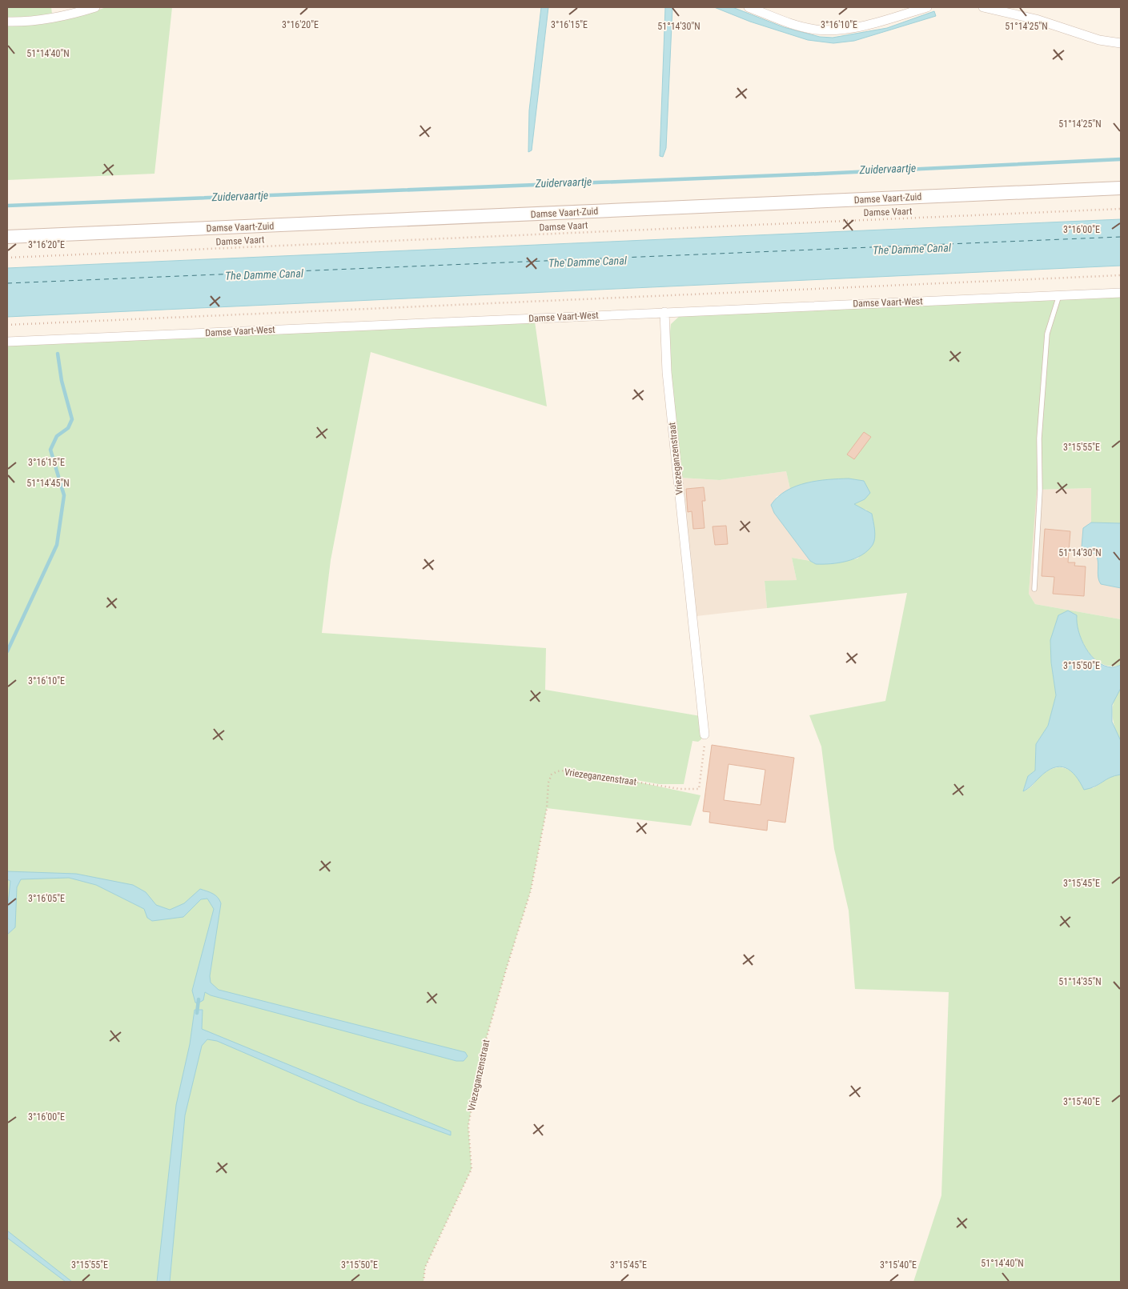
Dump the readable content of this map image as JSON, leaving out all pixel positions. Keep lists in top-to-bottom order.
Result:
{
  "streets": {
    "street": ["Damse Vaart-Zuid", "Damse Vaart-West", "Vriezeganzenstraat"],
    "path": ["Damse Vaart"]
  },
  "crossings": [
    ["Damse Vaart-West", "Vriezeganzenstraat"]
  ],
  "water": ["Zuidervaartje", "The Damme Canal"],
  "coordinates": [
    "3°16'20\"E",
    "3°16'15\"E",
    "3°16'10\"E",
    "51°14'30\"N",
    "51°14'25\"N",
    "51°14'40\"N",
    "3°16'00\"E",
    "3°15'55\"E",
    "51°14'45\"N",
    "3°15'50\"E",
    "3°15'45\"E",
    "3°16'05\"E",
    "51°14'35\"N",
    "3°15'40\"E"
  ]
}
